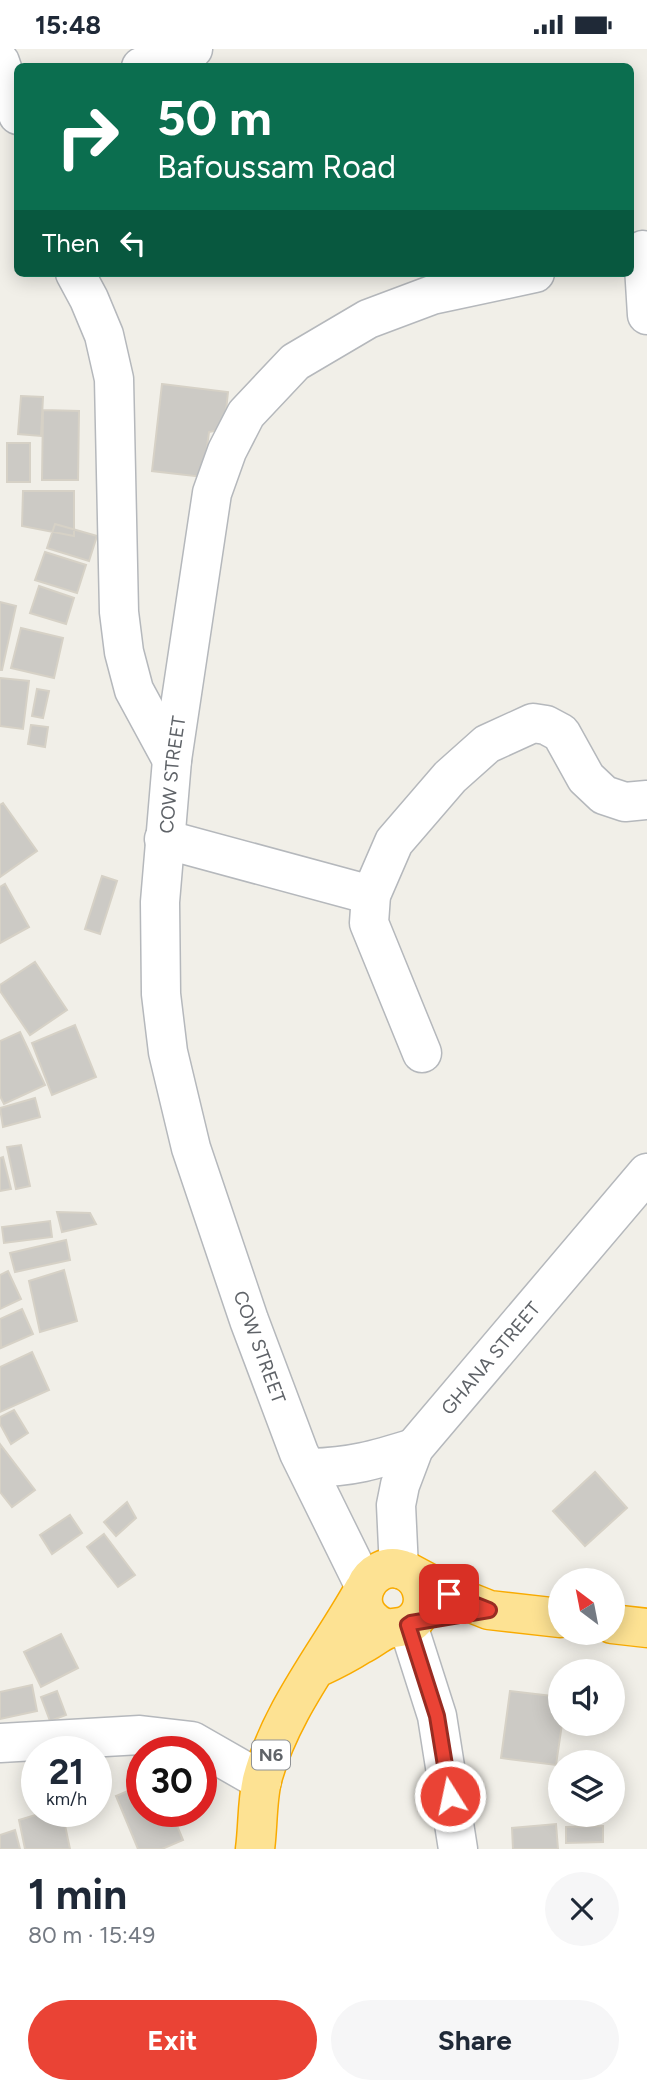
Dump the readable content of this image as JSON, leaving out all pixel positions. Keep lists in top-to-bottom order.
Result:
{
  "streets": {
    "highway": ["N6"],
    "street": ["COW STREET", "GHANA STREET"]
  },
  "crossings": [
    ["COW STREET", "GHANA STREET"],
    ["COW STREET", "N6"],
    ["GHANA STREET", "N6"]
  ],
  "north": "top left",
  "page": {
    "status": "15:48",
    "turn": ["50 m", "Bafoussam Road"],
    "then": "Then",
    "speed": "21 km/h",
    "limit": "30",
    "heading": ["1 min", "80 m · 15:49"],
    "buttons": ["Exit", "Share"]
  }
}
